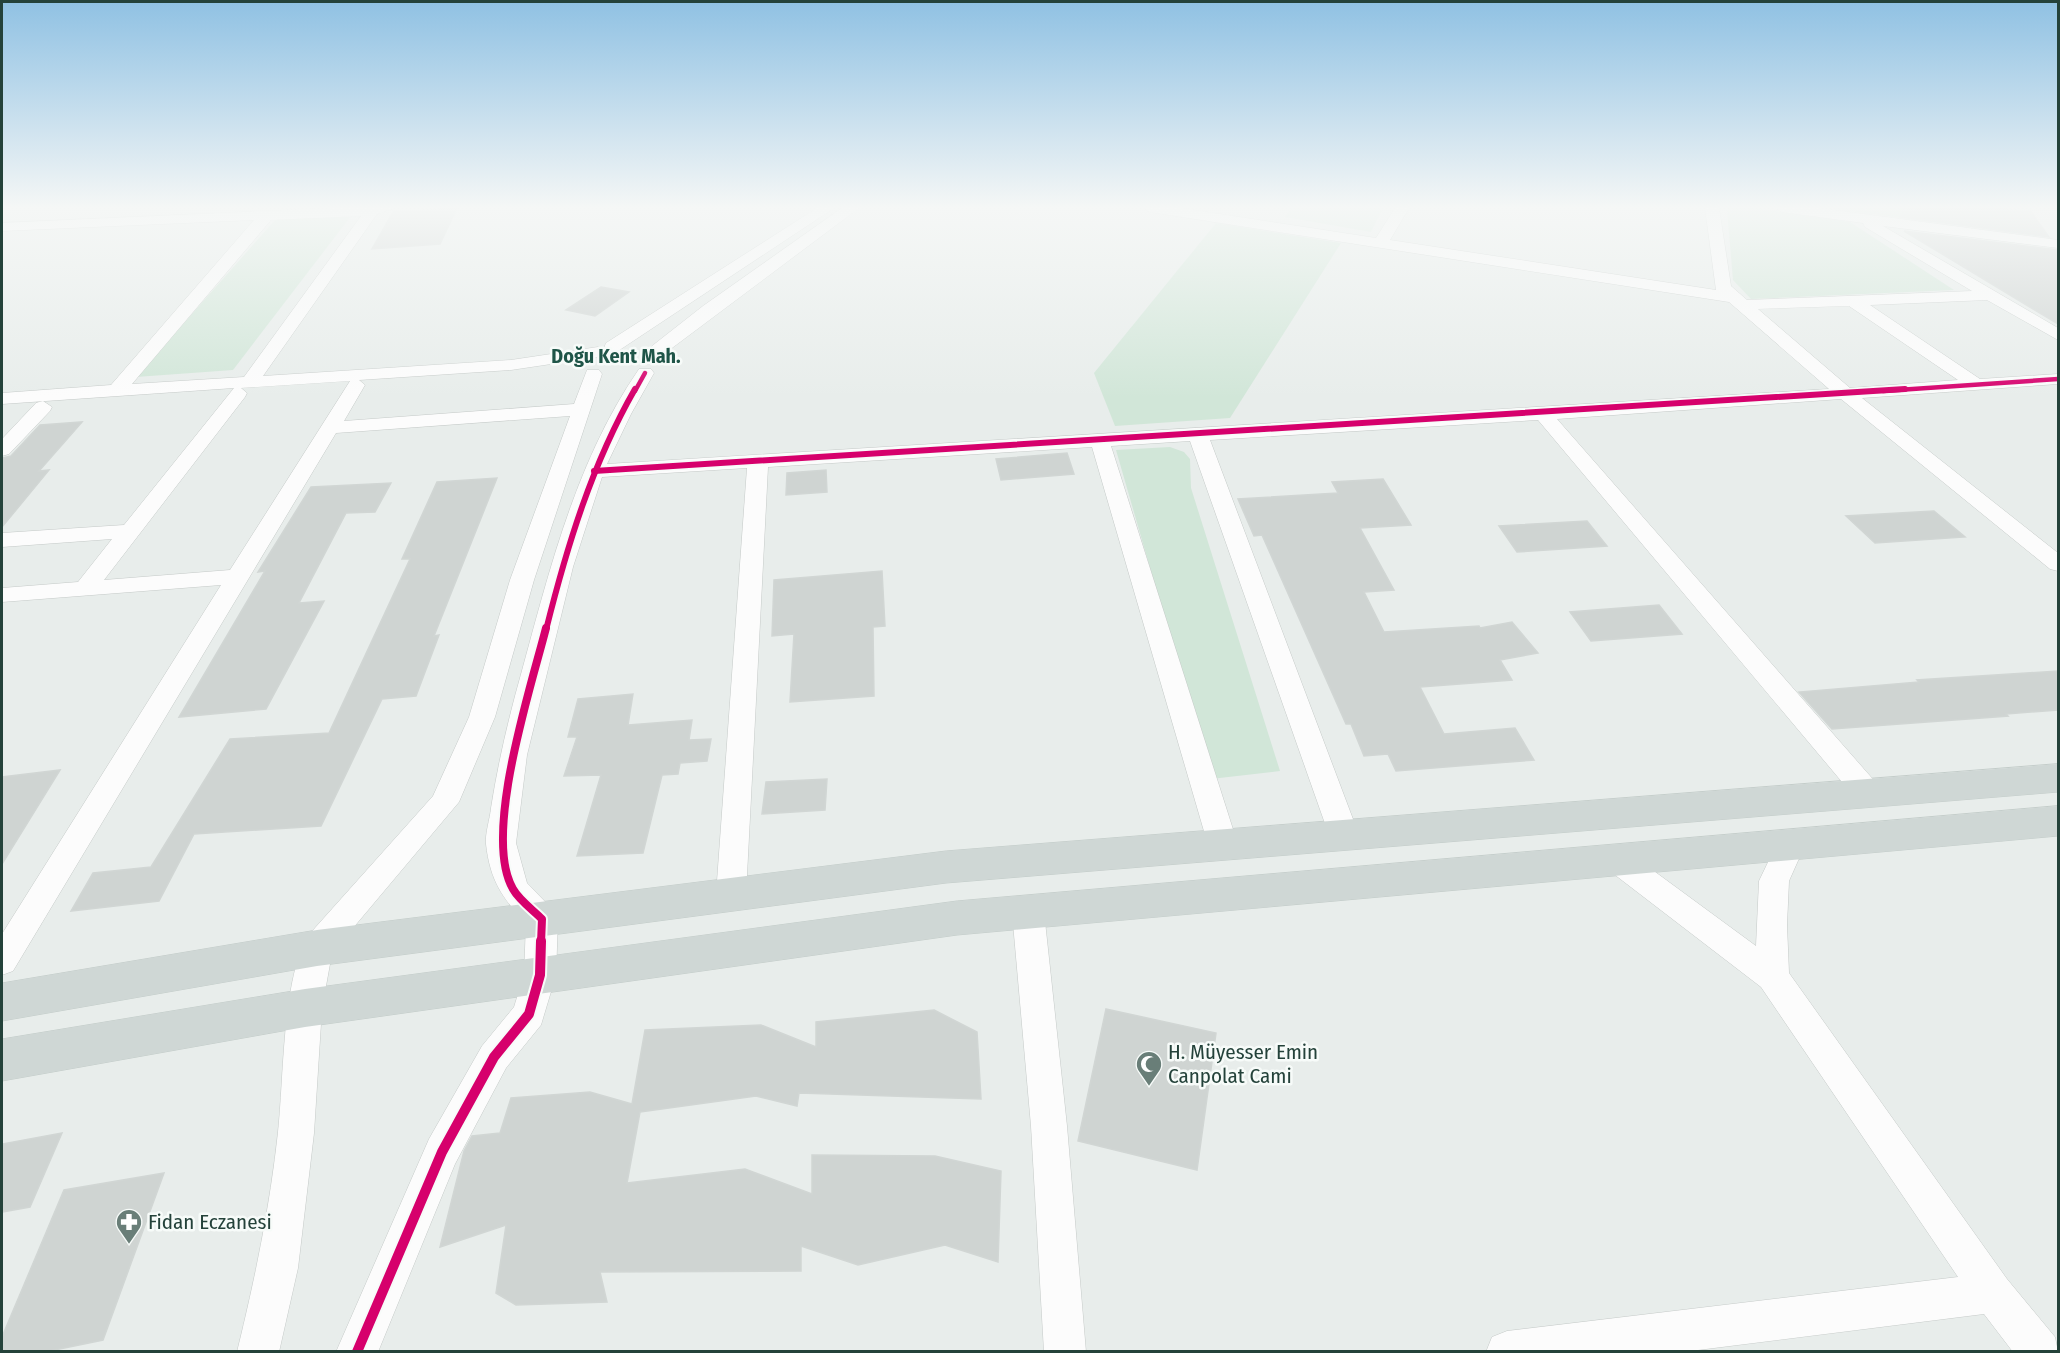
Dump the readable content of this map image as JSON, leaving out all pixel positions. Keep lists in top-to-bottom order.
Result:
{
  "districts": ["Doğu Kent Mah."],
  "places": {
    "mosque": ["H. Müyesser Emin Canpolat Cami"],
    "pharmacy": ["Fidan Eczanesi"]
  }
}
